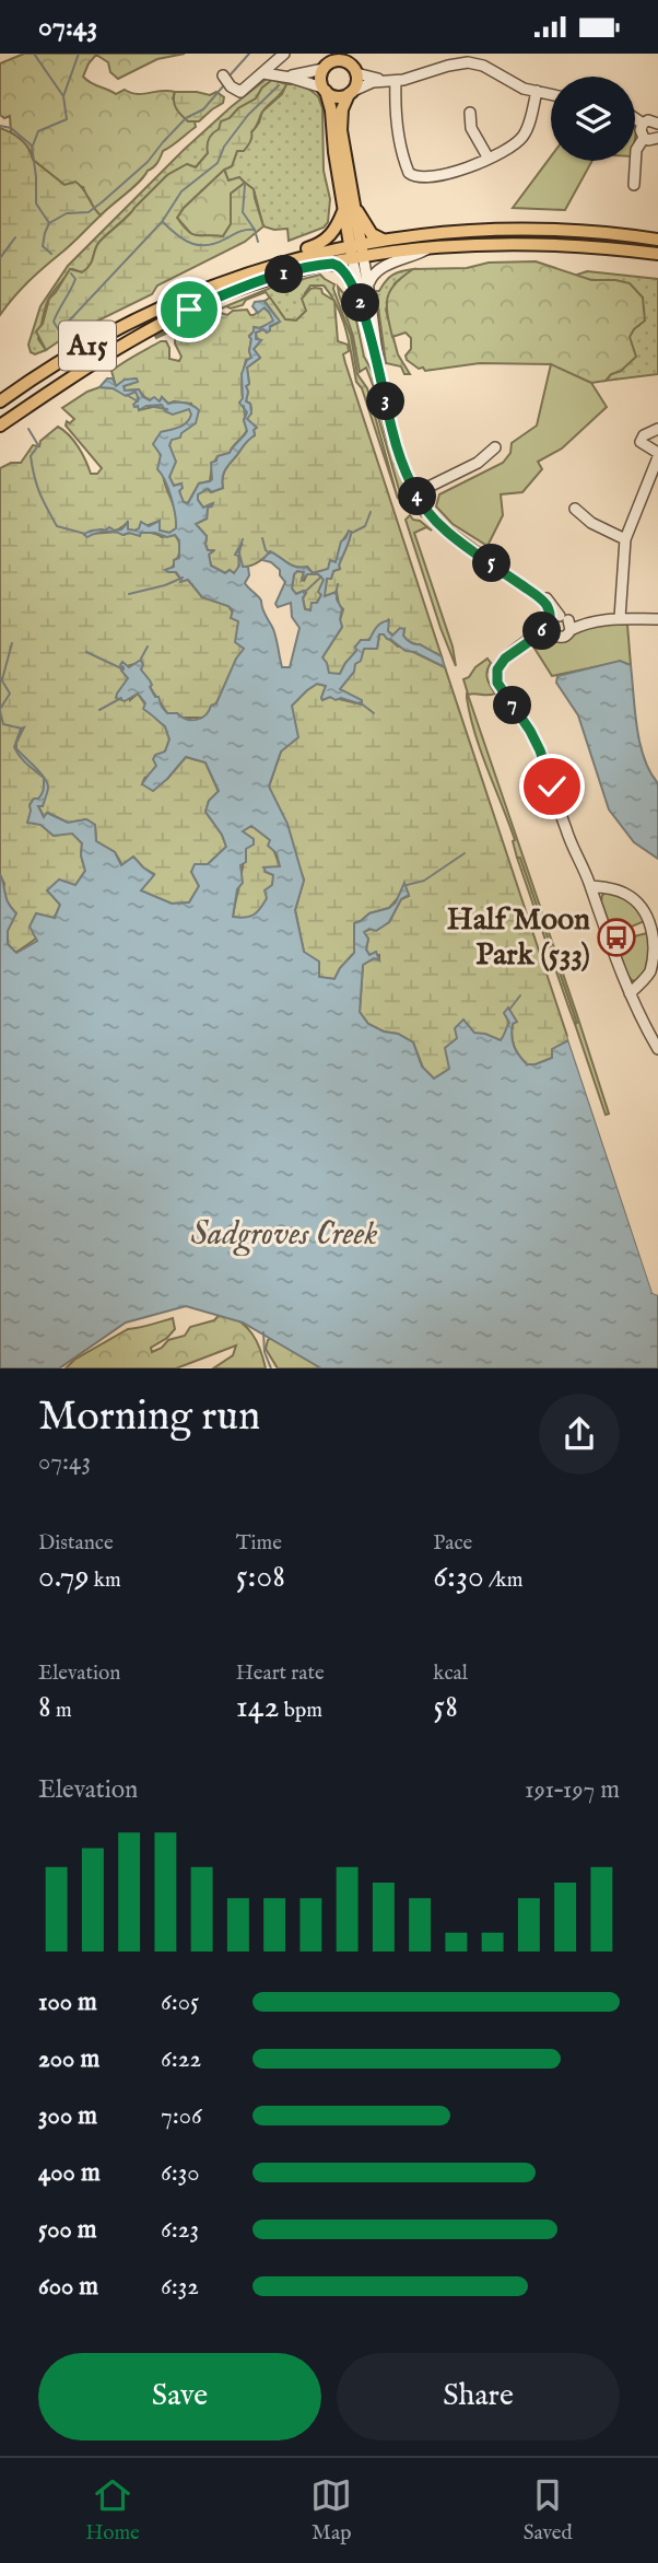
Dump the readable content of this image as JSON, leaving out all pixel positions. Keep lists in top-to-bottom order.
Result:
{
  "streets": {
    "main road": ["A15"]
  },
  "water": ["Sadgroves Creek"],
  "places": {
    "bus stop": ["Half Moon Park (533)"]
  },
  "page": {
    "status": "07:43",
    "pins": [
      "1",
      "2",
      "3",
      "4",
      "5",
      "6",
      "7"
    ],
    "heading": ["Morning run", "07:43"],
    "stats": [
      ["Distance", "0.79 km"],
      ["Time", "5:08"],
      ["Pace", "6:30 /km"],
      ["Elevation", "8 m"],
      ["Heart rate", "142 bpm"],
      ["kcal", "58"]
    ],
    "chart": ["Elevation", "191–197 m"],
    "list": [
      {
        "name": "100 m",
        "note": "6:05"
      },
      {
        "name": "200 m",
        "note": "6:22"
      },
      {
        "name": "300 m",
        "note": "7:06"
      },
      {
        "name": "400 m",
        "note": "6:30"
      },
      {
        "name": "500 m",
        "note": "6:23"
      },
      {
        "name": "600 m",
        "note": "6:32"
      }
    ],
    "buttons": ["Save", "Share"],
    "tabs": ["Home", "Map", "Saved"]
  }
}
